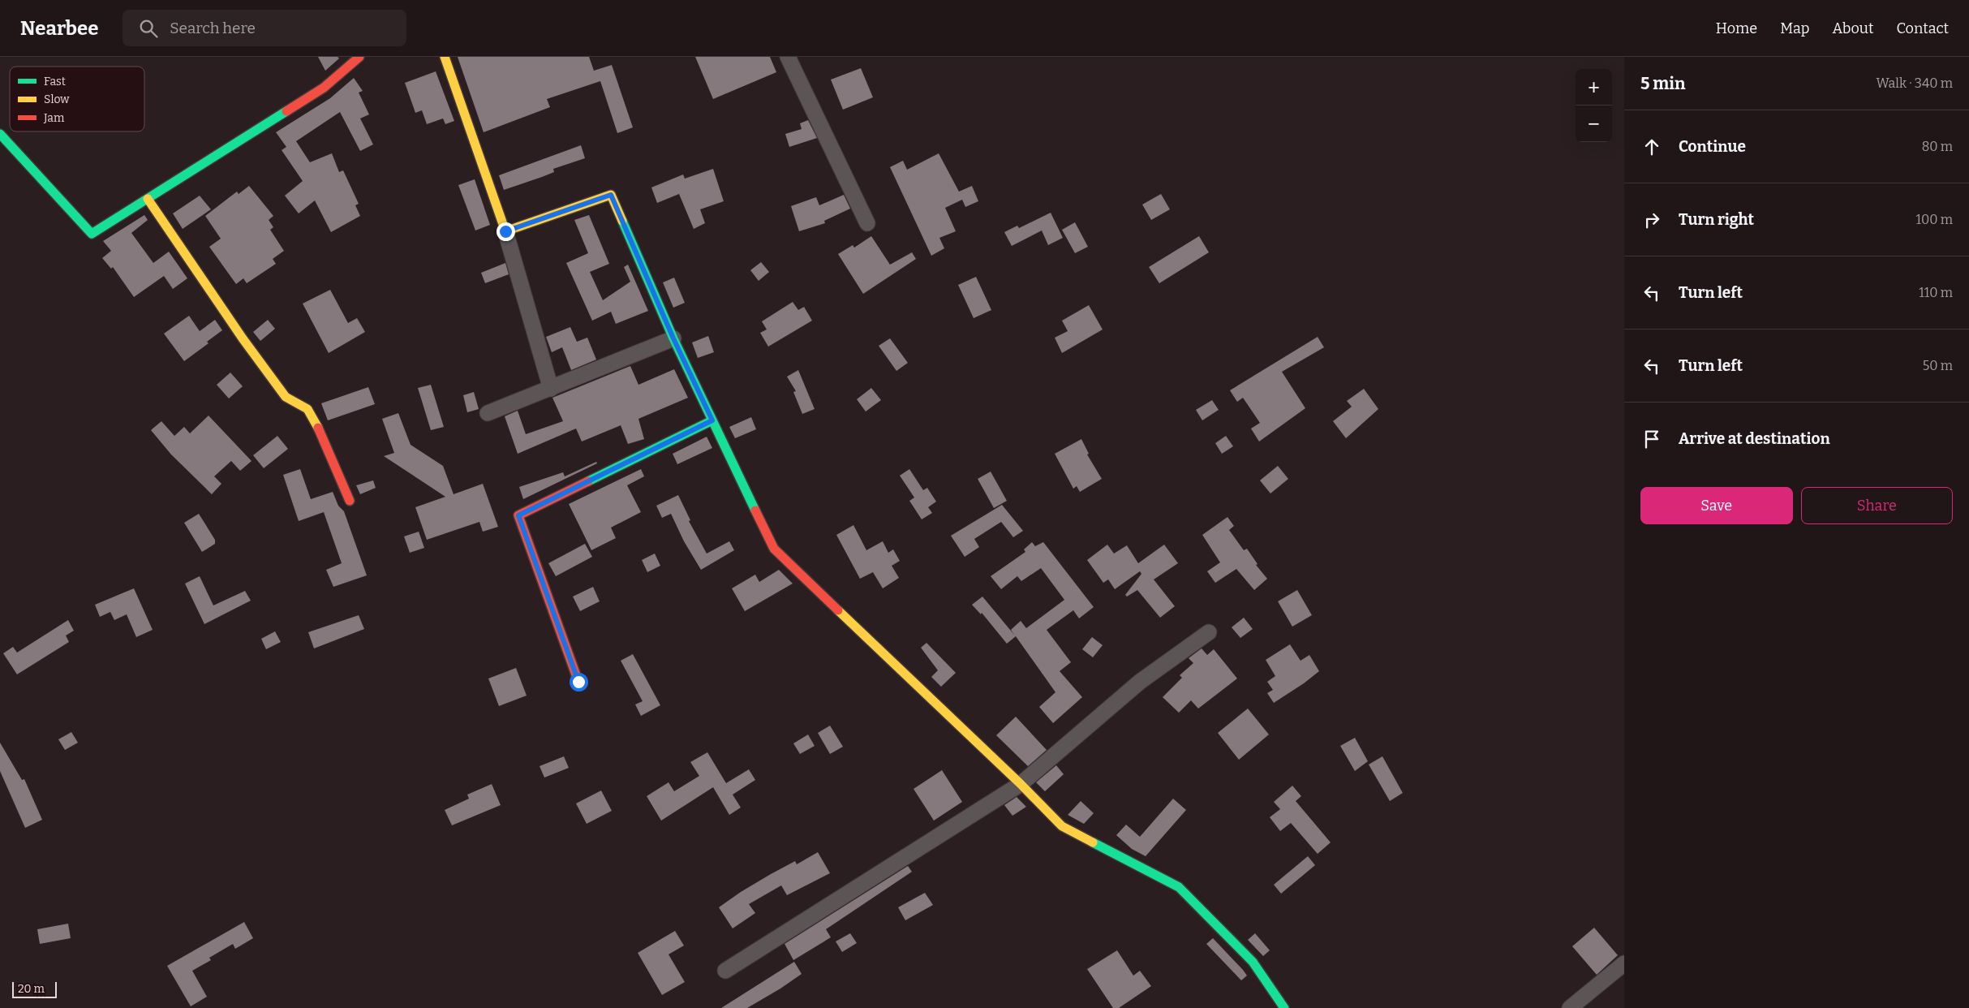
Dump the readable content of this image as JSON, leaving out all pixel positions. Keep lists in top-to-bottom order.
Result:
{
  "legend": ["Fast", "Slow", "Jam"],
  "scale_bar": "20 m",
  "page": {
    "header": "Nearbee",
    "search": "Search here",
    "nav": [
      "Home",
      "Map",
      "About",
      "Contact"
    ],
    "heading": ["5 min", "Walk · 340 m"],
    "map_buttons": ["+", "−"],
    "list": [
      ["Continue", "80 m"],
      ["Turn right", "100 m"],
      ["Turn left", "110 m"],
      ["Turn left", "50 m"],
      "Arrive at destination"
    ],
    "buttons": ["Save", "Share"],
    "scale": "20 m"
  }
}
